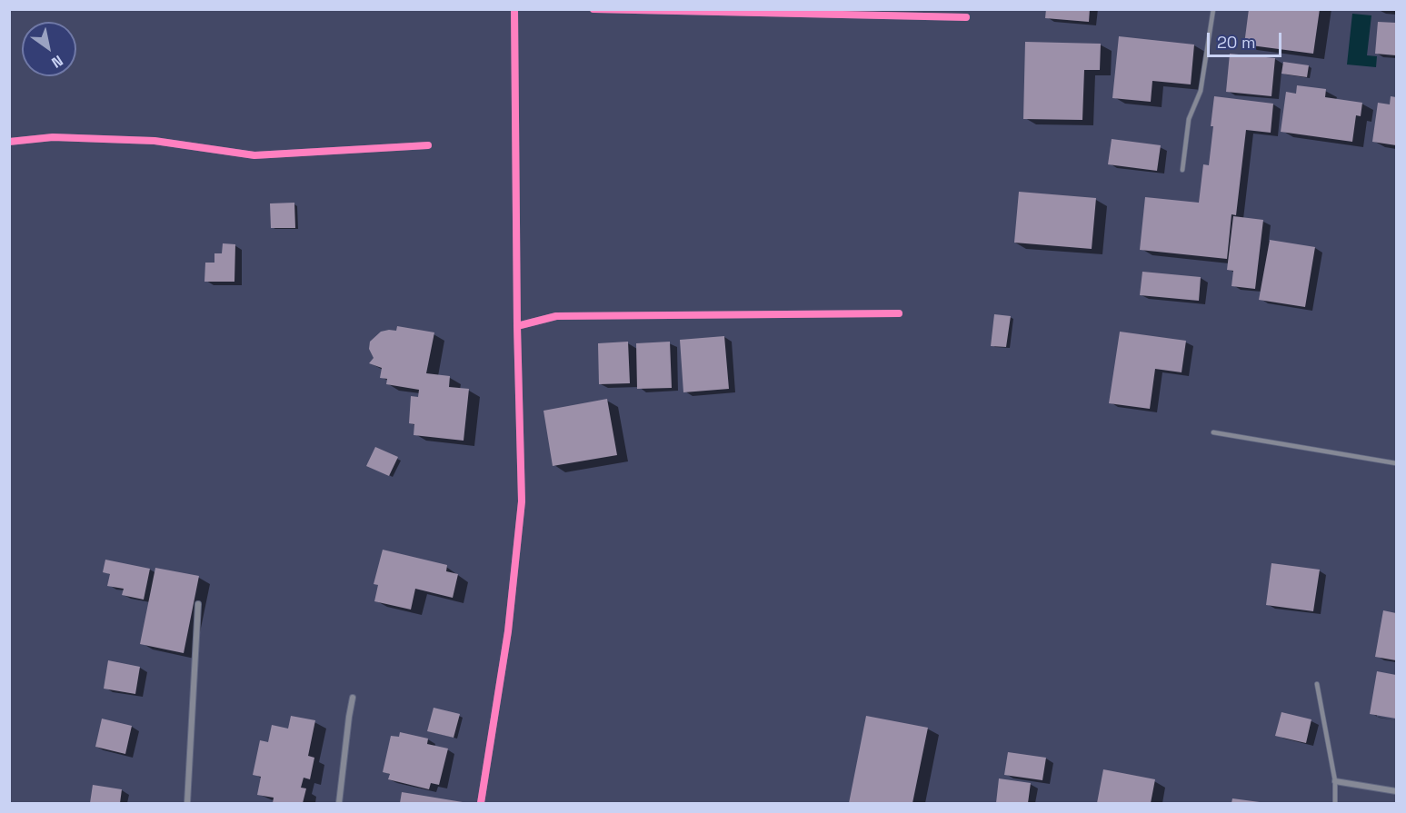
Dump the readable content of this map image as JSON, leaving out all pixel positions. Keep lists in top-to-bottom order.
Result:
{
  "scale_bar": "20 m",
  "north": "bottom right"
}
